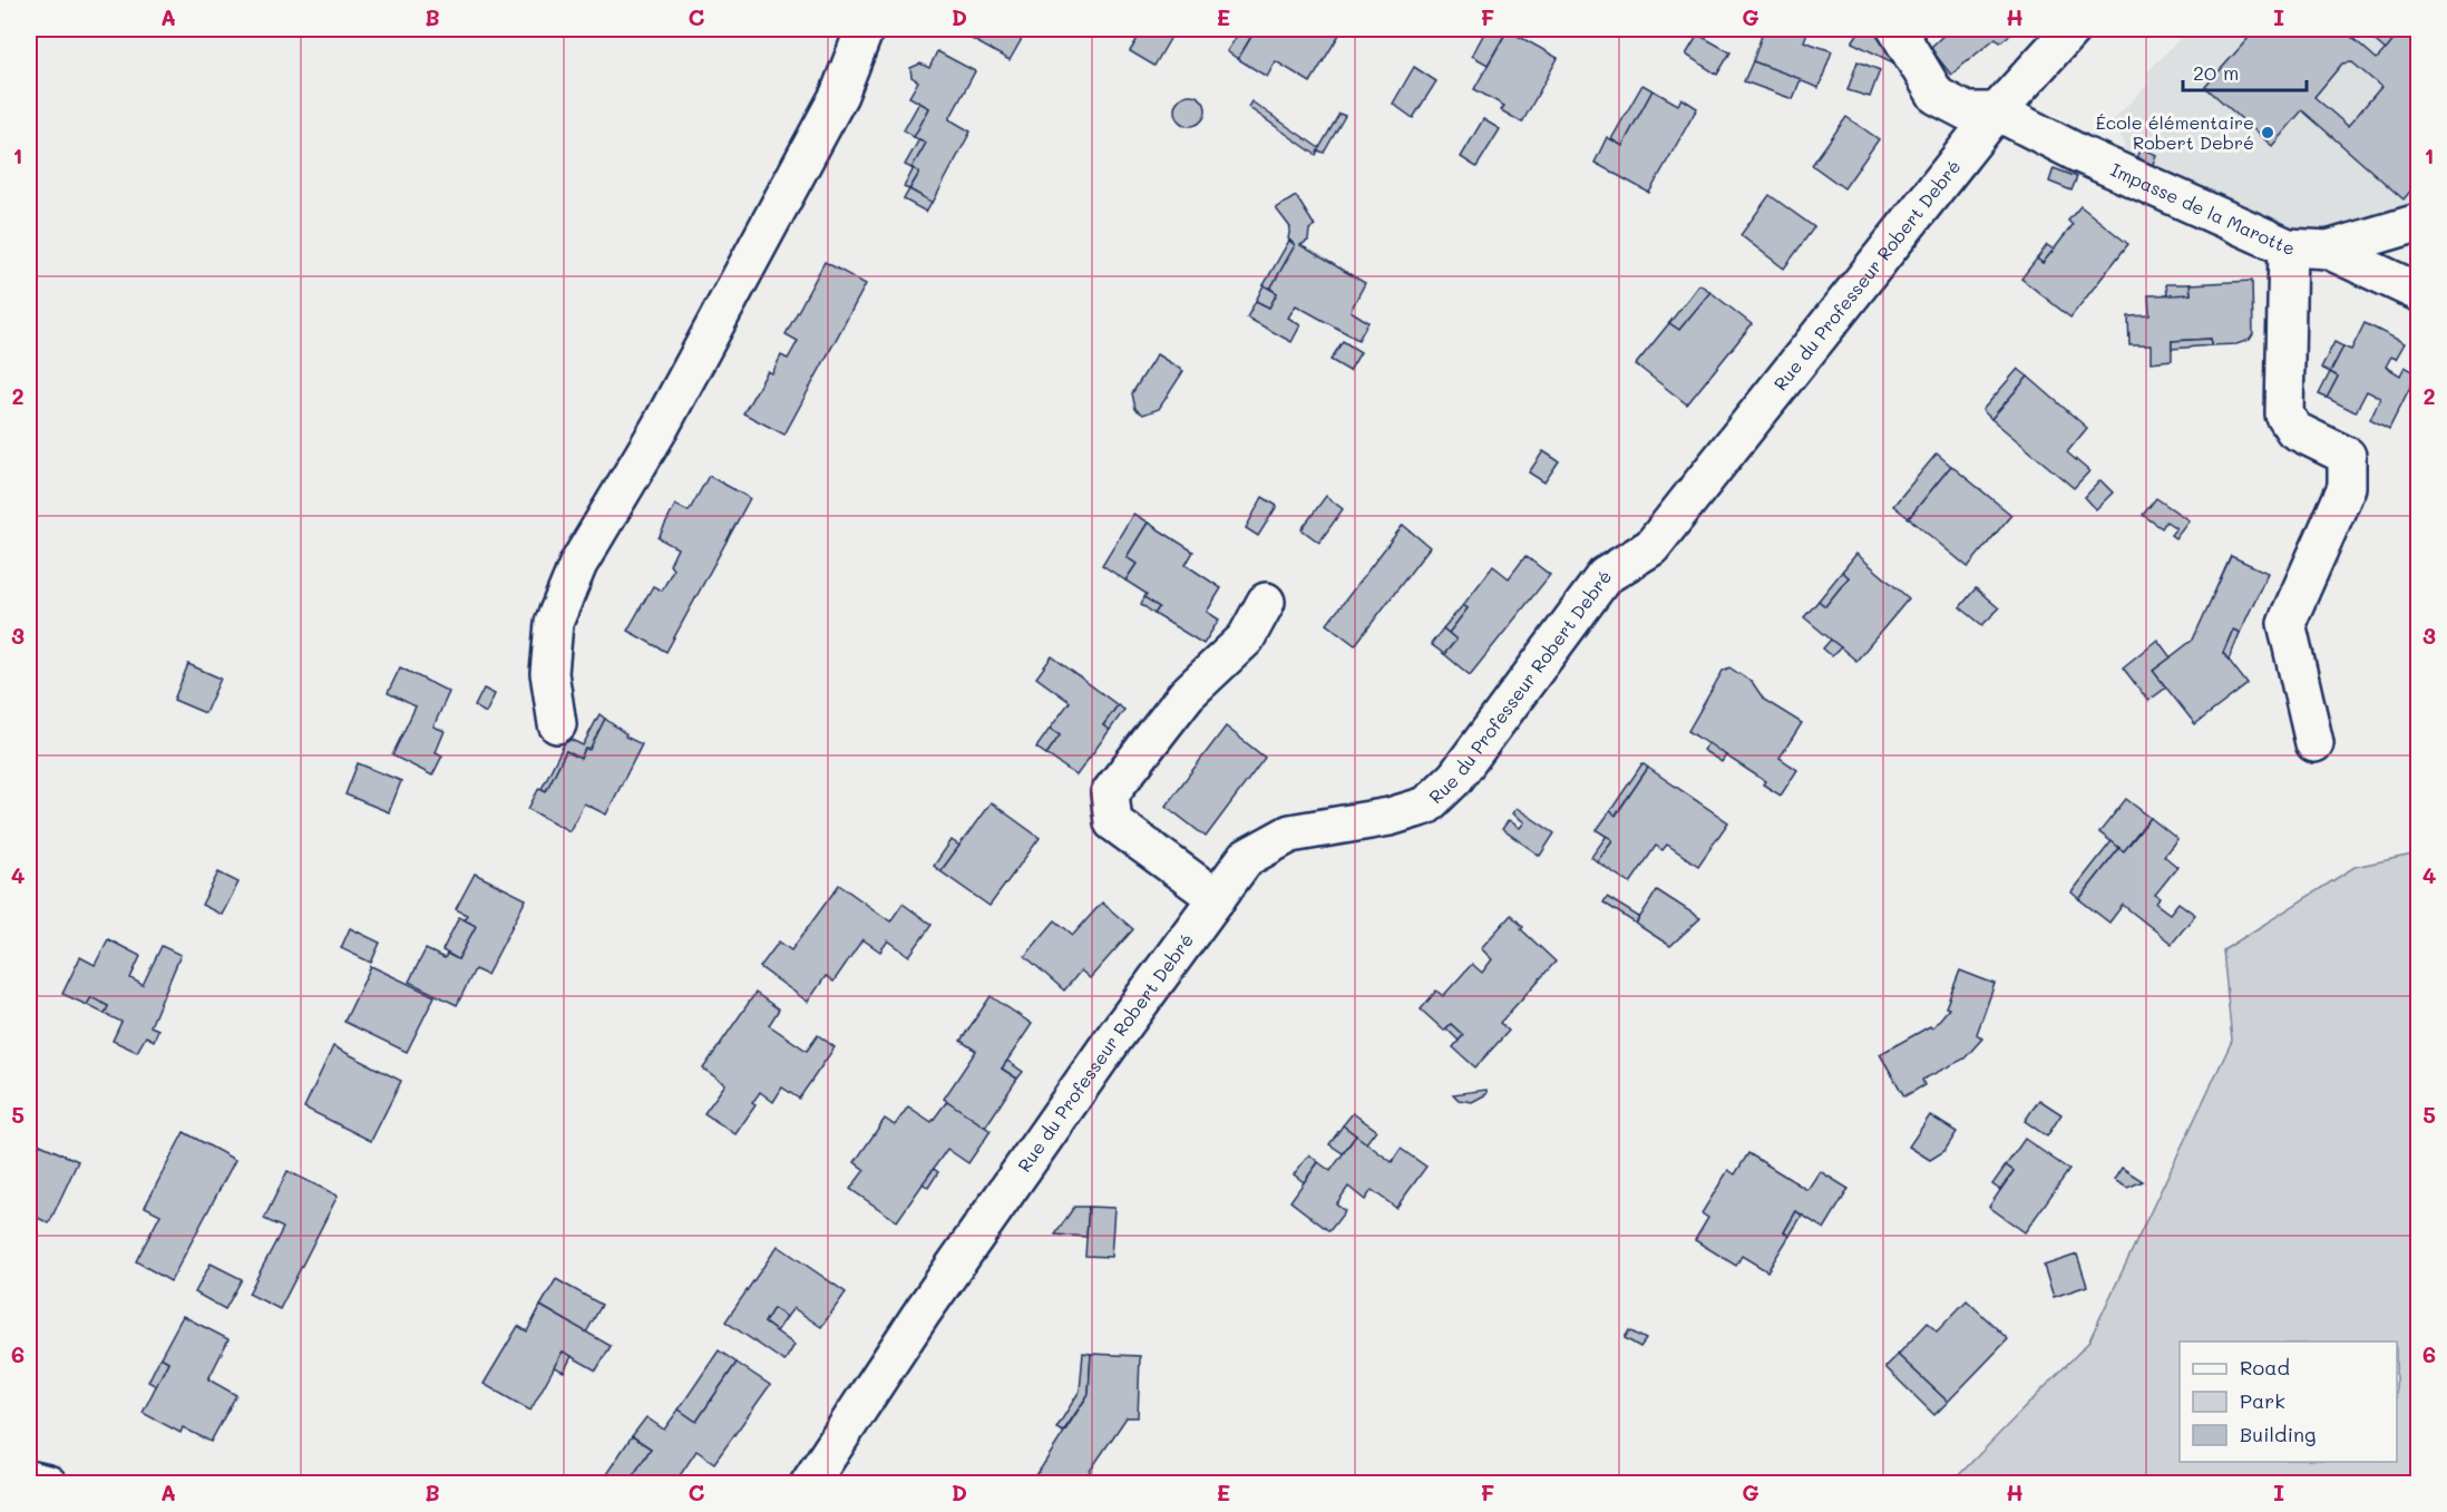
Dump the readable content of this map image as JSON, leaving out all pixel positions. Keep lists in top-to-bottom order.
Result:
{
  "streets": {
    "street": ["Impasse de la Marotte", "Rue du Professeur Robert Debré"]
  },
  "crossings": [
    ["Impasse de la Marotte", "Rue du Professeur Robert Debré"]
  ],
  "places": ["École élémentaire Robert Debré"],
  "legend": ["Road", "Park", "Building"],
  "scale_bar": "20 m",
  "grid": {
    "columns": [
      "A",
      "B",
      "C",
      "D",
      "E",
      "F",
      "G",
      "H",
      "I"
    ],
    "rows": [
      "1",
      "2",
      "3",
      "4",
      "5",
      "6"
    ]
  }
}
